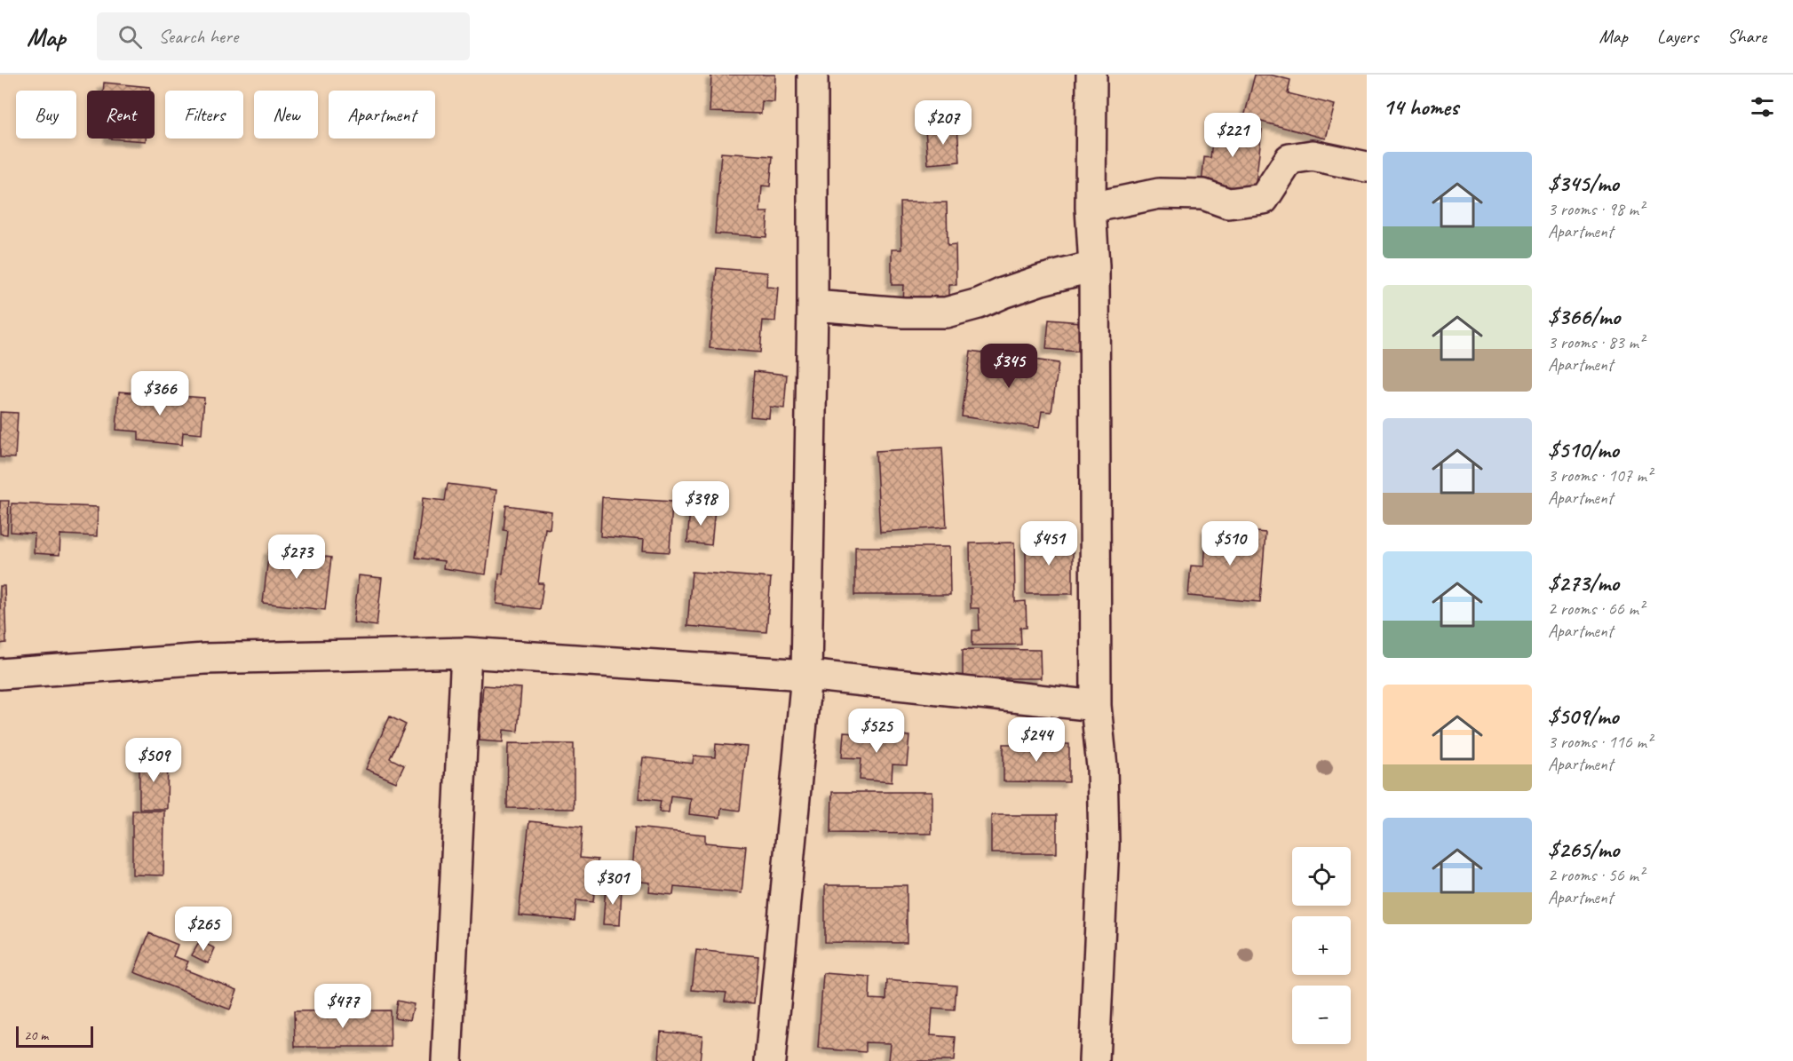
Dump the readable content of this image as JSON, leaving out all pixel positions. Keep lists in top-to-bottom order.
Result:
{
  "scale_bar": "20 m",
  "page": {
    "header": "Map",
    "search": "Search here",
    "nav": ["Map", "Layers", "Share"],
    "heading": "14 homes",
    "chip": [
      "Buy",
      "Rent",
      "Filters",
      "New",
      "Apartment"
    ],
    "price": [
      "$207",
      "$221",
      "$345",
      "$366",
      "$398",
      "$451",
      "$510",
      "$273",
      "$525",
      "$244",
      "$509",
      "$301",
      "$265",
      "$477"
    ],
    "list": [
      {
        "name": "$345/mo",
        "note": "3 rooms · 98 m² · Apartment"
      },
      {
        "name": "$366/mo",
        "note": "3 rooms · 83 m² · Apartment"
      },
      {
        "name": "$510/mo",
        "note": "3 rooms · 107 m² · Apartment"
      },
      {
        "name": "$273/mo",
        "note": "2 rooms · 66 m² · Apartment"
      },
      {
        "name": "$509/mo",
        "note": "3 rooms · 116 m² · Apartment"
      },
      {
        "name": "$265/mo",
        "note": "2 rooms · 56 m² · Apartment"
      }
    ],
    "map_buttons": ["+", "−"],
    "scale": "20 m"
  }
}
